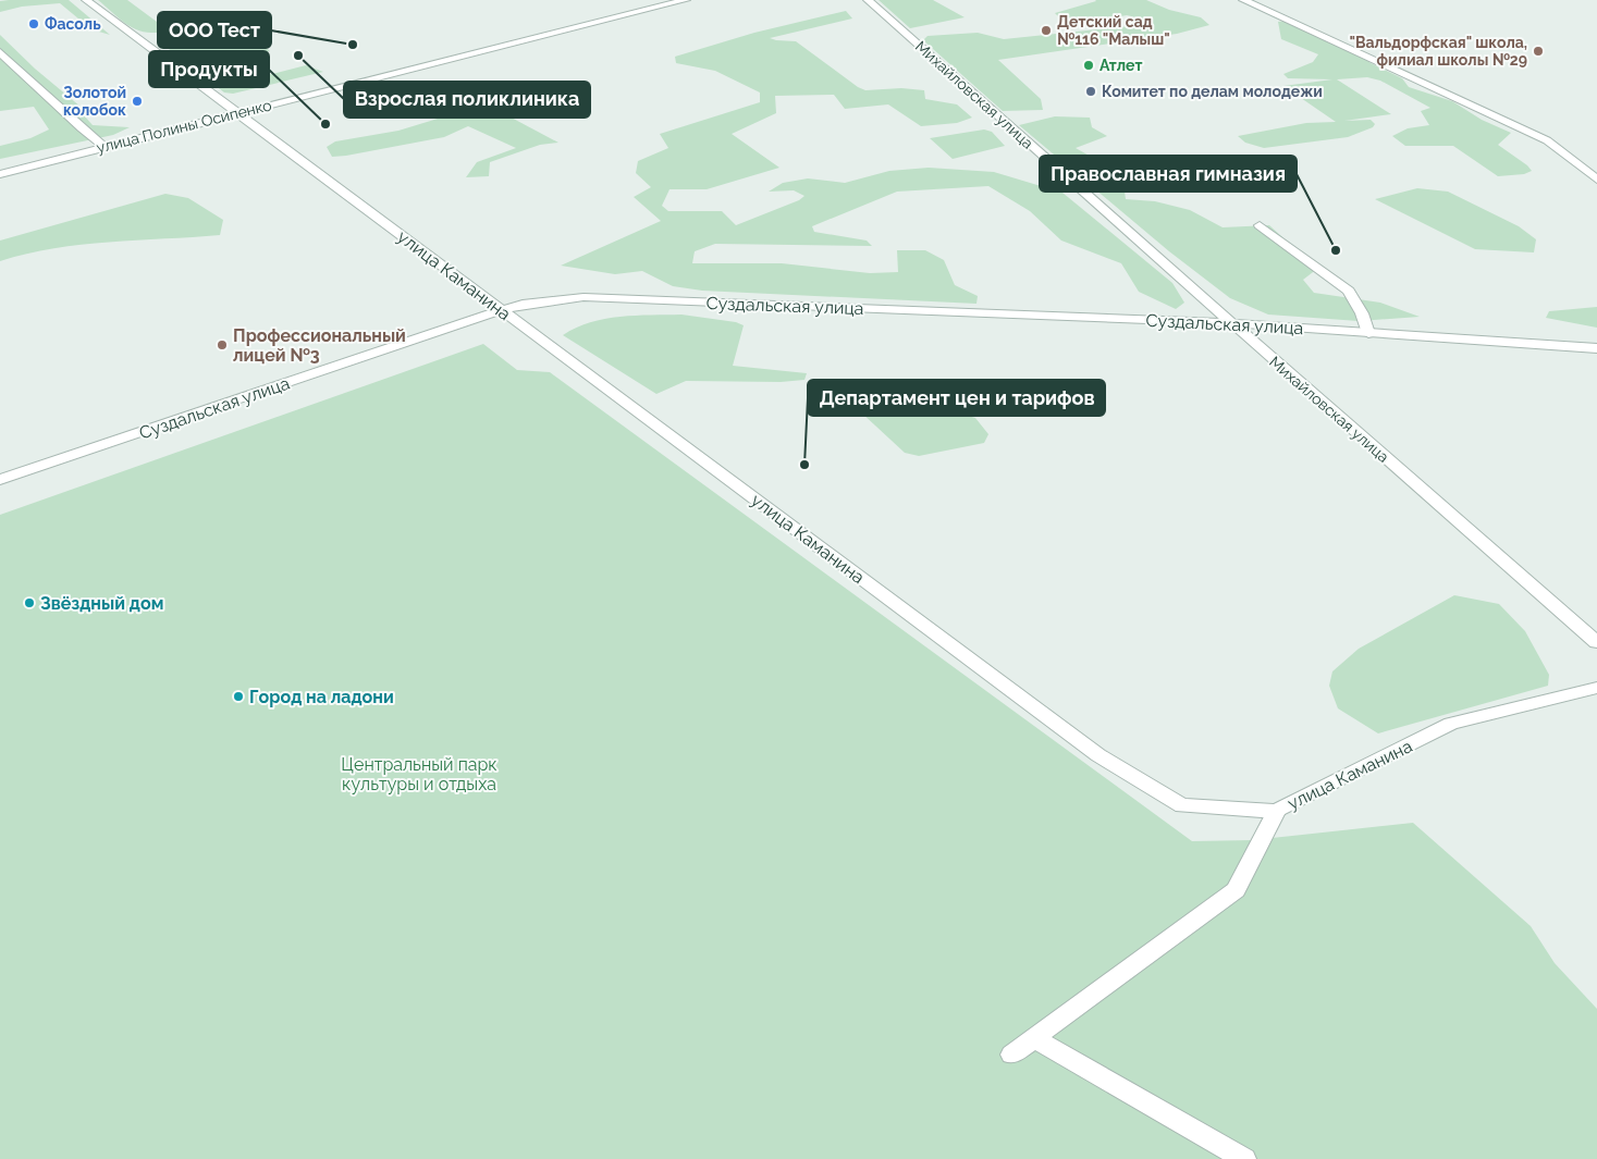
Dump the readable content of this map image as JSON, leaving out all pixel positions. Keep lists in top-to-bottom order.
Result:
{
  "streets": {
    "street": [
      "Михайловская улица",
      "улица Полины Осипенко",
      "улица Каманина",
      "Суздальская улица"
    ]
  },
  "crossings": [
    ["Михайловская улица", "Суздальская улица"],
    ["улица Полины Осипенко", "улица Каманина"],
    ["улица Каманина", "Суздальская улица"]
  ],
  "parks": ["Центральный парк культуры и отдыха"],
  "places": [
    "Фасоль",
    "Детский сад №116 \"Малыш\"",
    "ООО Тест",
    "\"Вальдорфская\" школа, филиал школы №29",
    "Взрослая поликлиника",
    "Атлет",
    "Комитет по делам молодежи",
    "Золотой колобок",
    "Продукты",
    "Православная гимназия",
    "Профессиональный лицей №3",
    "Департамент цен и тарифов",
    "Звёздный дом",
    "Город на ладони"
  ]
}
